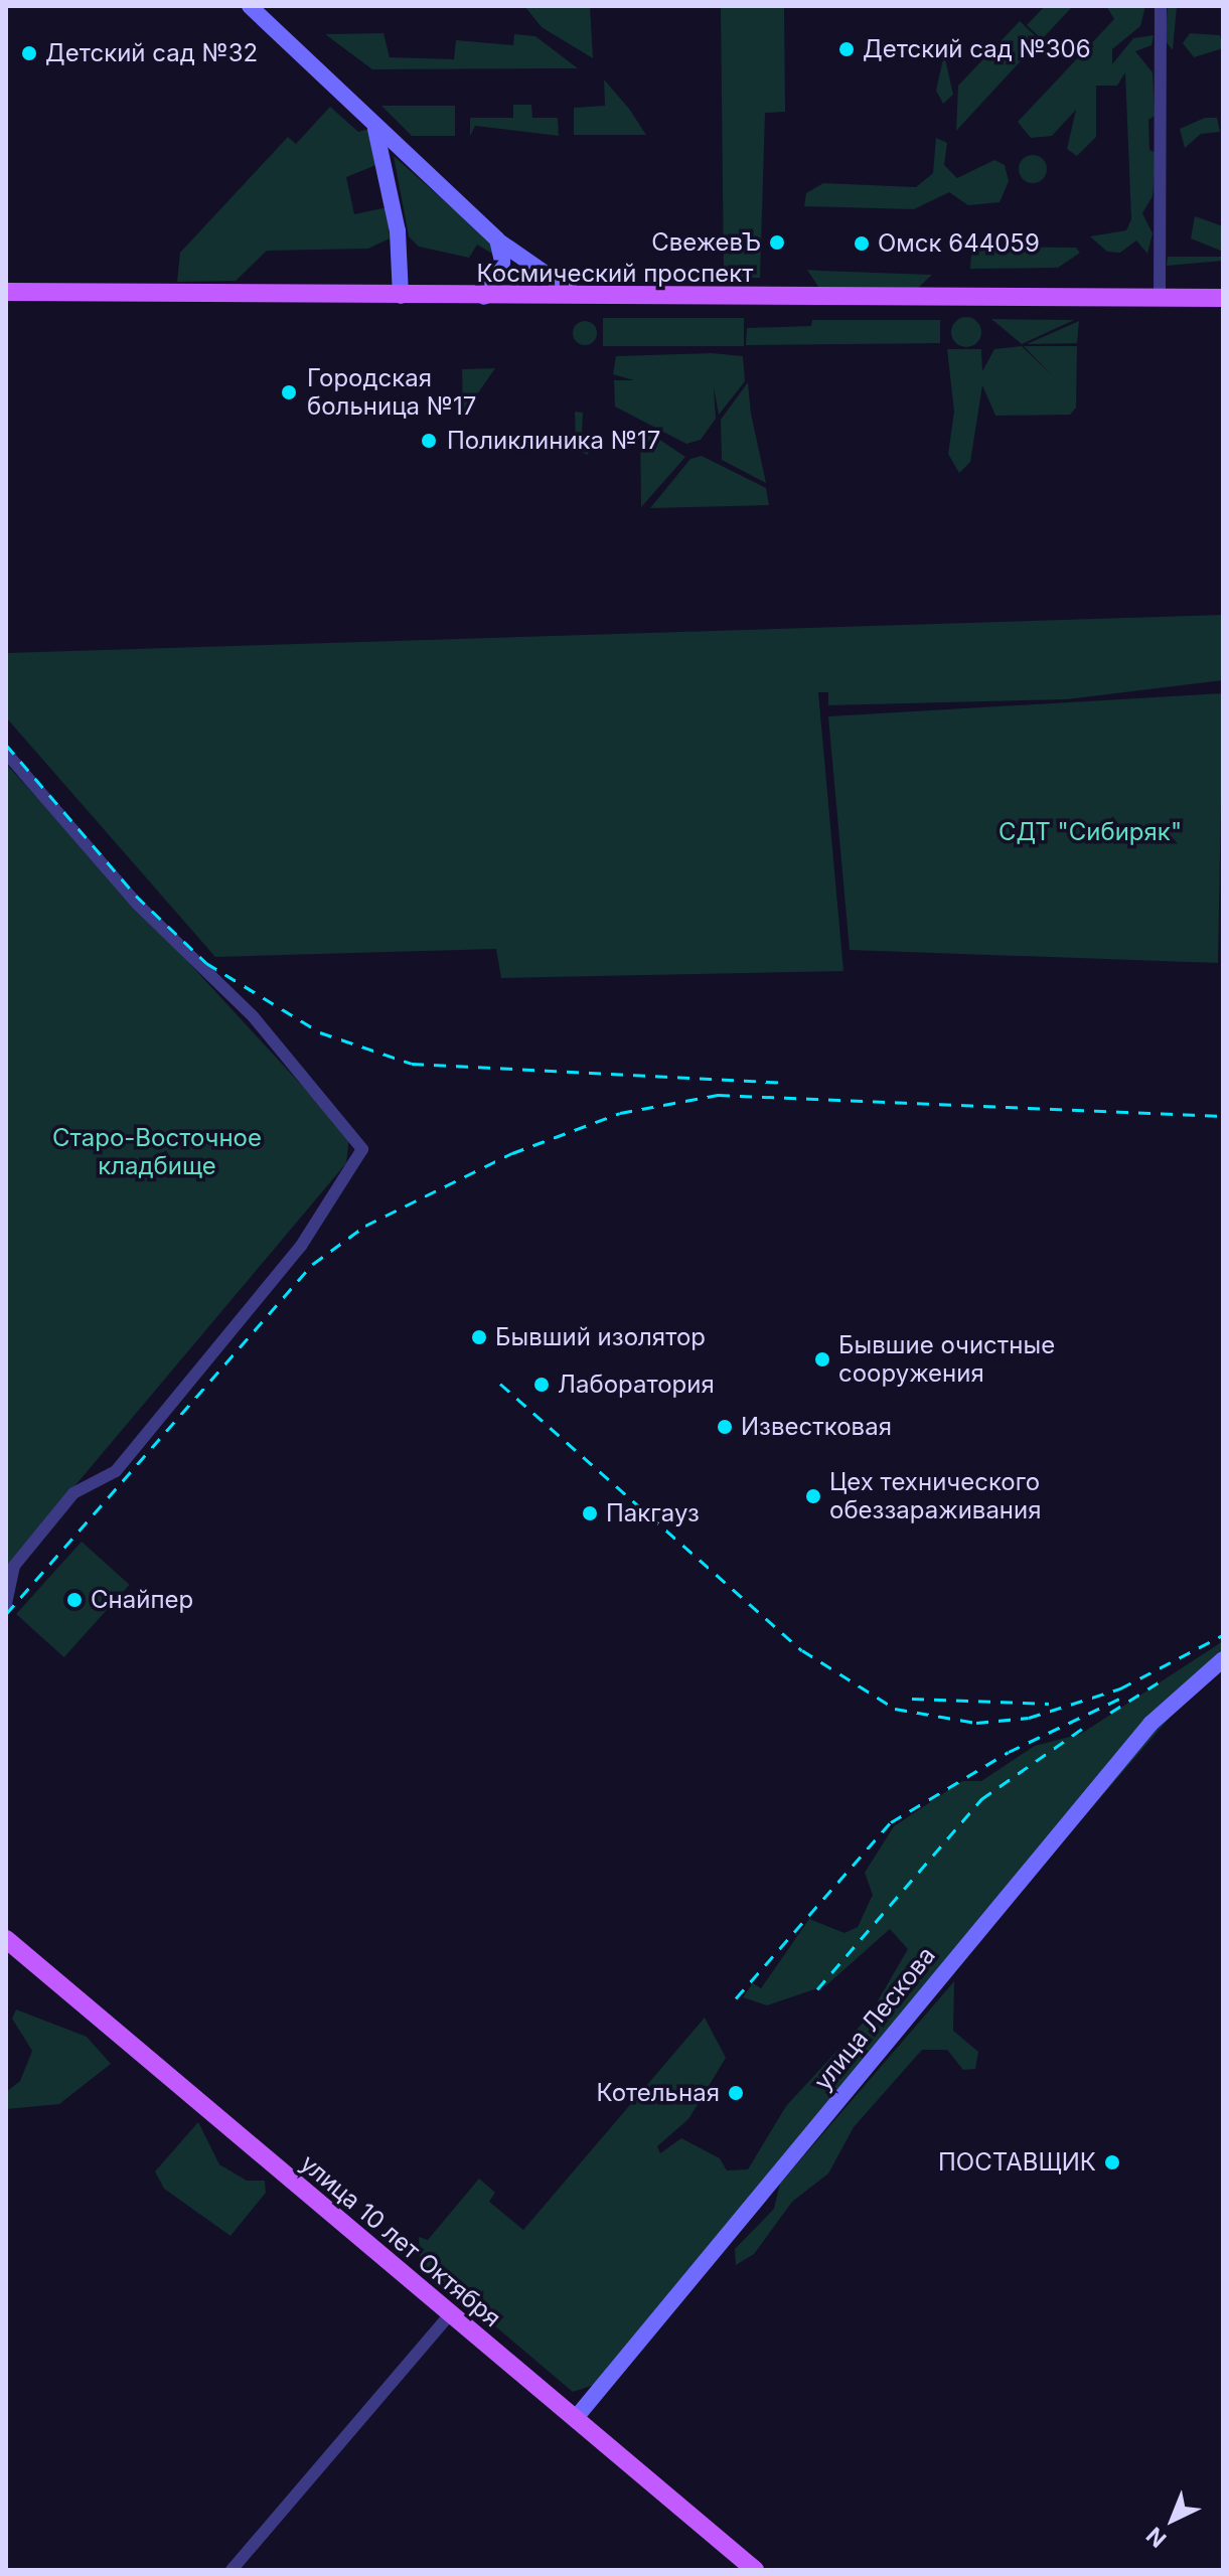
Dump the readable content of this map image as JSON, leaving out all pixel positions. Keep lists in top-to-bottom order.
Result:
{
  "streets": {
    "main road": ["Космический проспект", "улица Лескова", "улица 10 лет Октября"]
  },
  "crossings": [
    ["улица Лескова", "улица 10 лет Октября"]
  ],
  "parks": ["СДТ \"Сибиряк\"", "Старо-Восточное кладбище"],
  "places": [
    "Детский сад №306",
    "Детский сад №32",
    "СвежевЪ",
    "Омск 644059",
    "Городская больница №17",
    "Поликлиника №17",
    "Бывший изолятор",
    "Бывшие очистные сооружения",
    "Лаборатория",
    "Известковая",
    "Цех технического обеззараживания",
    "Пакгауз",
    "Снайпер",
    "Котельная",
    "ПОСТАВЩИК"
  ],
  "north": "bottom left"
}
